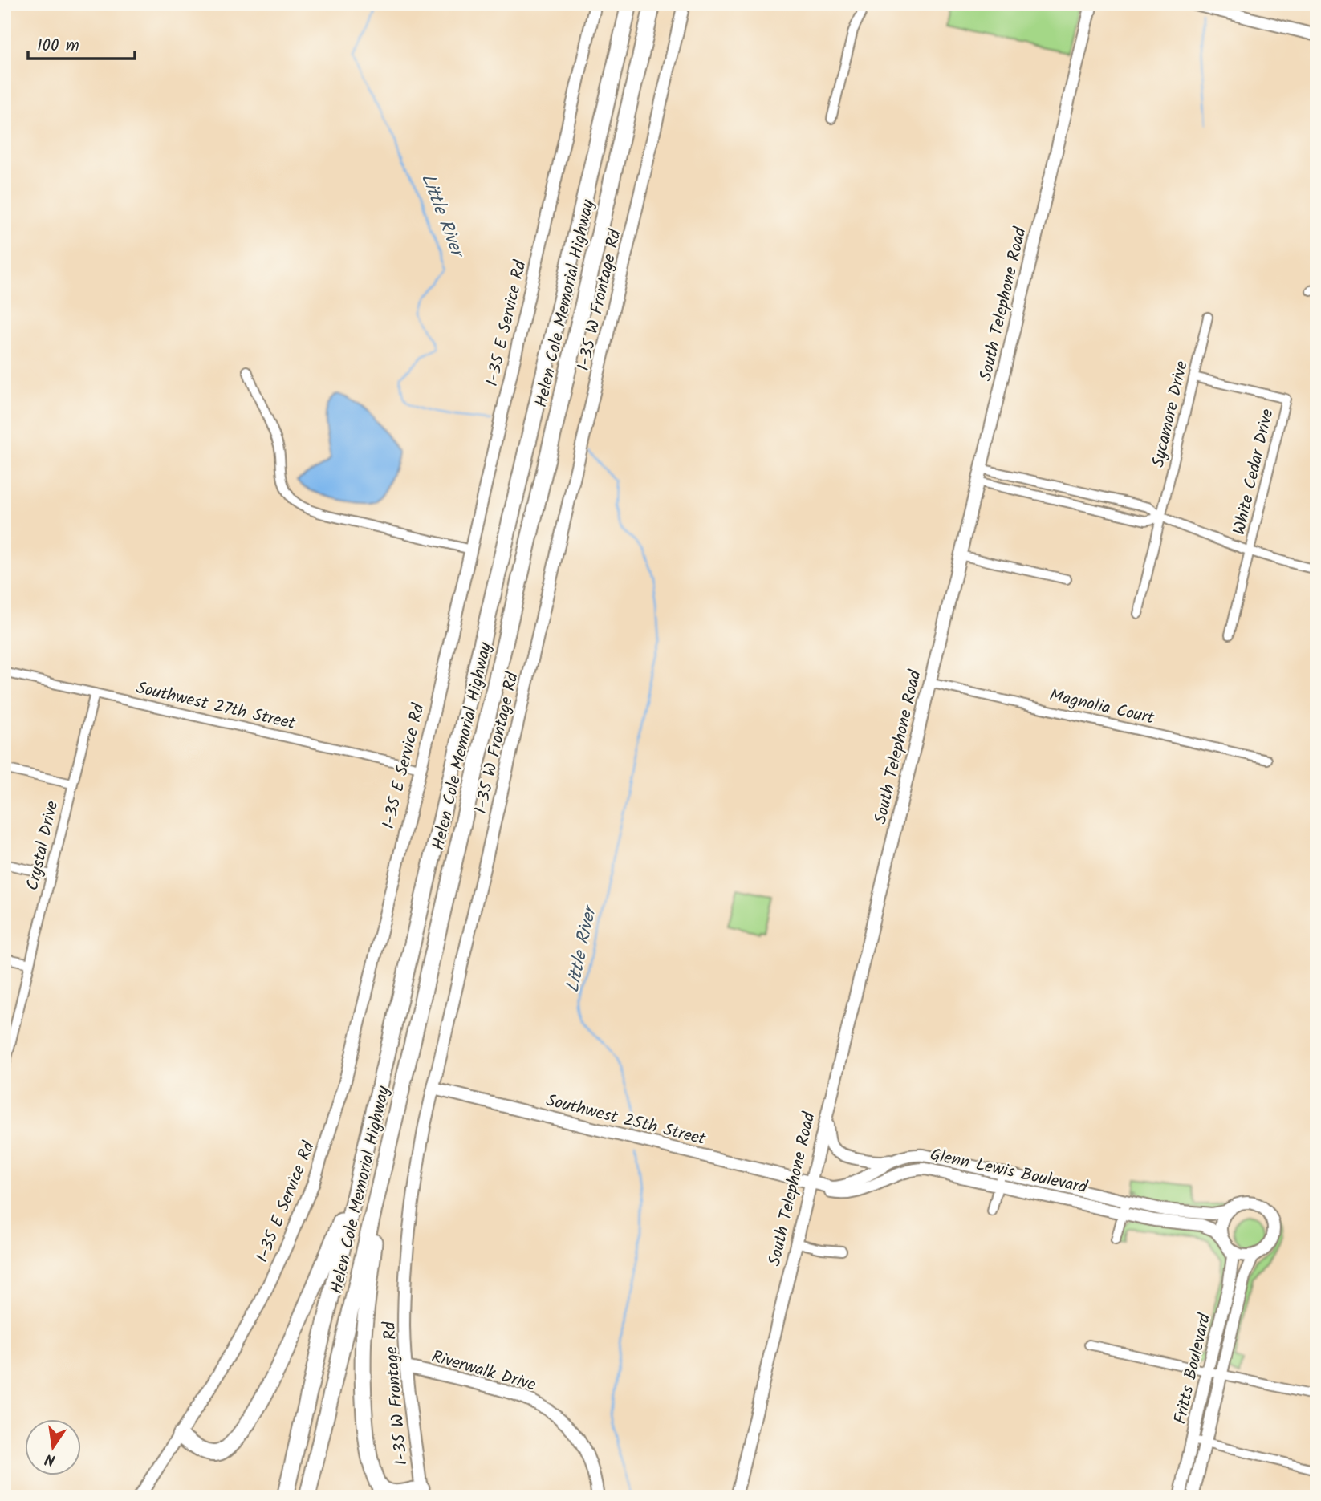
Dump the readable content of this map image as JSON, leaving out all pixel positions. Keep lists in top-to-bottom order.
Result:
{
  "streets": {
    "highway": ["Helen Cole Memorial Highway"],
    "street": [
      "I-35 W Frontage Rd",
      "South Telephone Road",
      "I-35 E Service Rd",
      "Sycamore Drive",
      "White Cedar Drive",
      "Southwest 27th Street",
      "Magnolia Court",
      "Crystal Drive",
      "Southwest 25th Street",
      "Glenn Lewis Boulevard",
      "Fritts Boulevard",
      "Riverwalk Drive"
    ]
  },
  "crossings": [
    ["I-35 W Frontage Rd", "Southwest 25th Street"],
    ["I-35 W Frontage Rd", "Riverwalk Drive"],
    ["South Telephone Road", "Magnolia Court"],
    ["South Telephone Road", "Southwest 25th Street"],
    ["South Telephone Road", "Glenn Lewis Boulevard"],
    ["I-35 E Service Rd", "Southwest 27th Street"],
    ["Sycamore Drive", "White Cedar Drive"],
    ["Southwest 27th Street", "Crystal Drive"],
    ["Southwest 25th Street", "Glenn Lewis Boulevard"],
    ["Glenn Lewis Boulevard", "Fritts Boulevard"]
  ],
  "water": ["Little River"],
  "scale_bar": "100 m",
  "north": "bottom"
}
